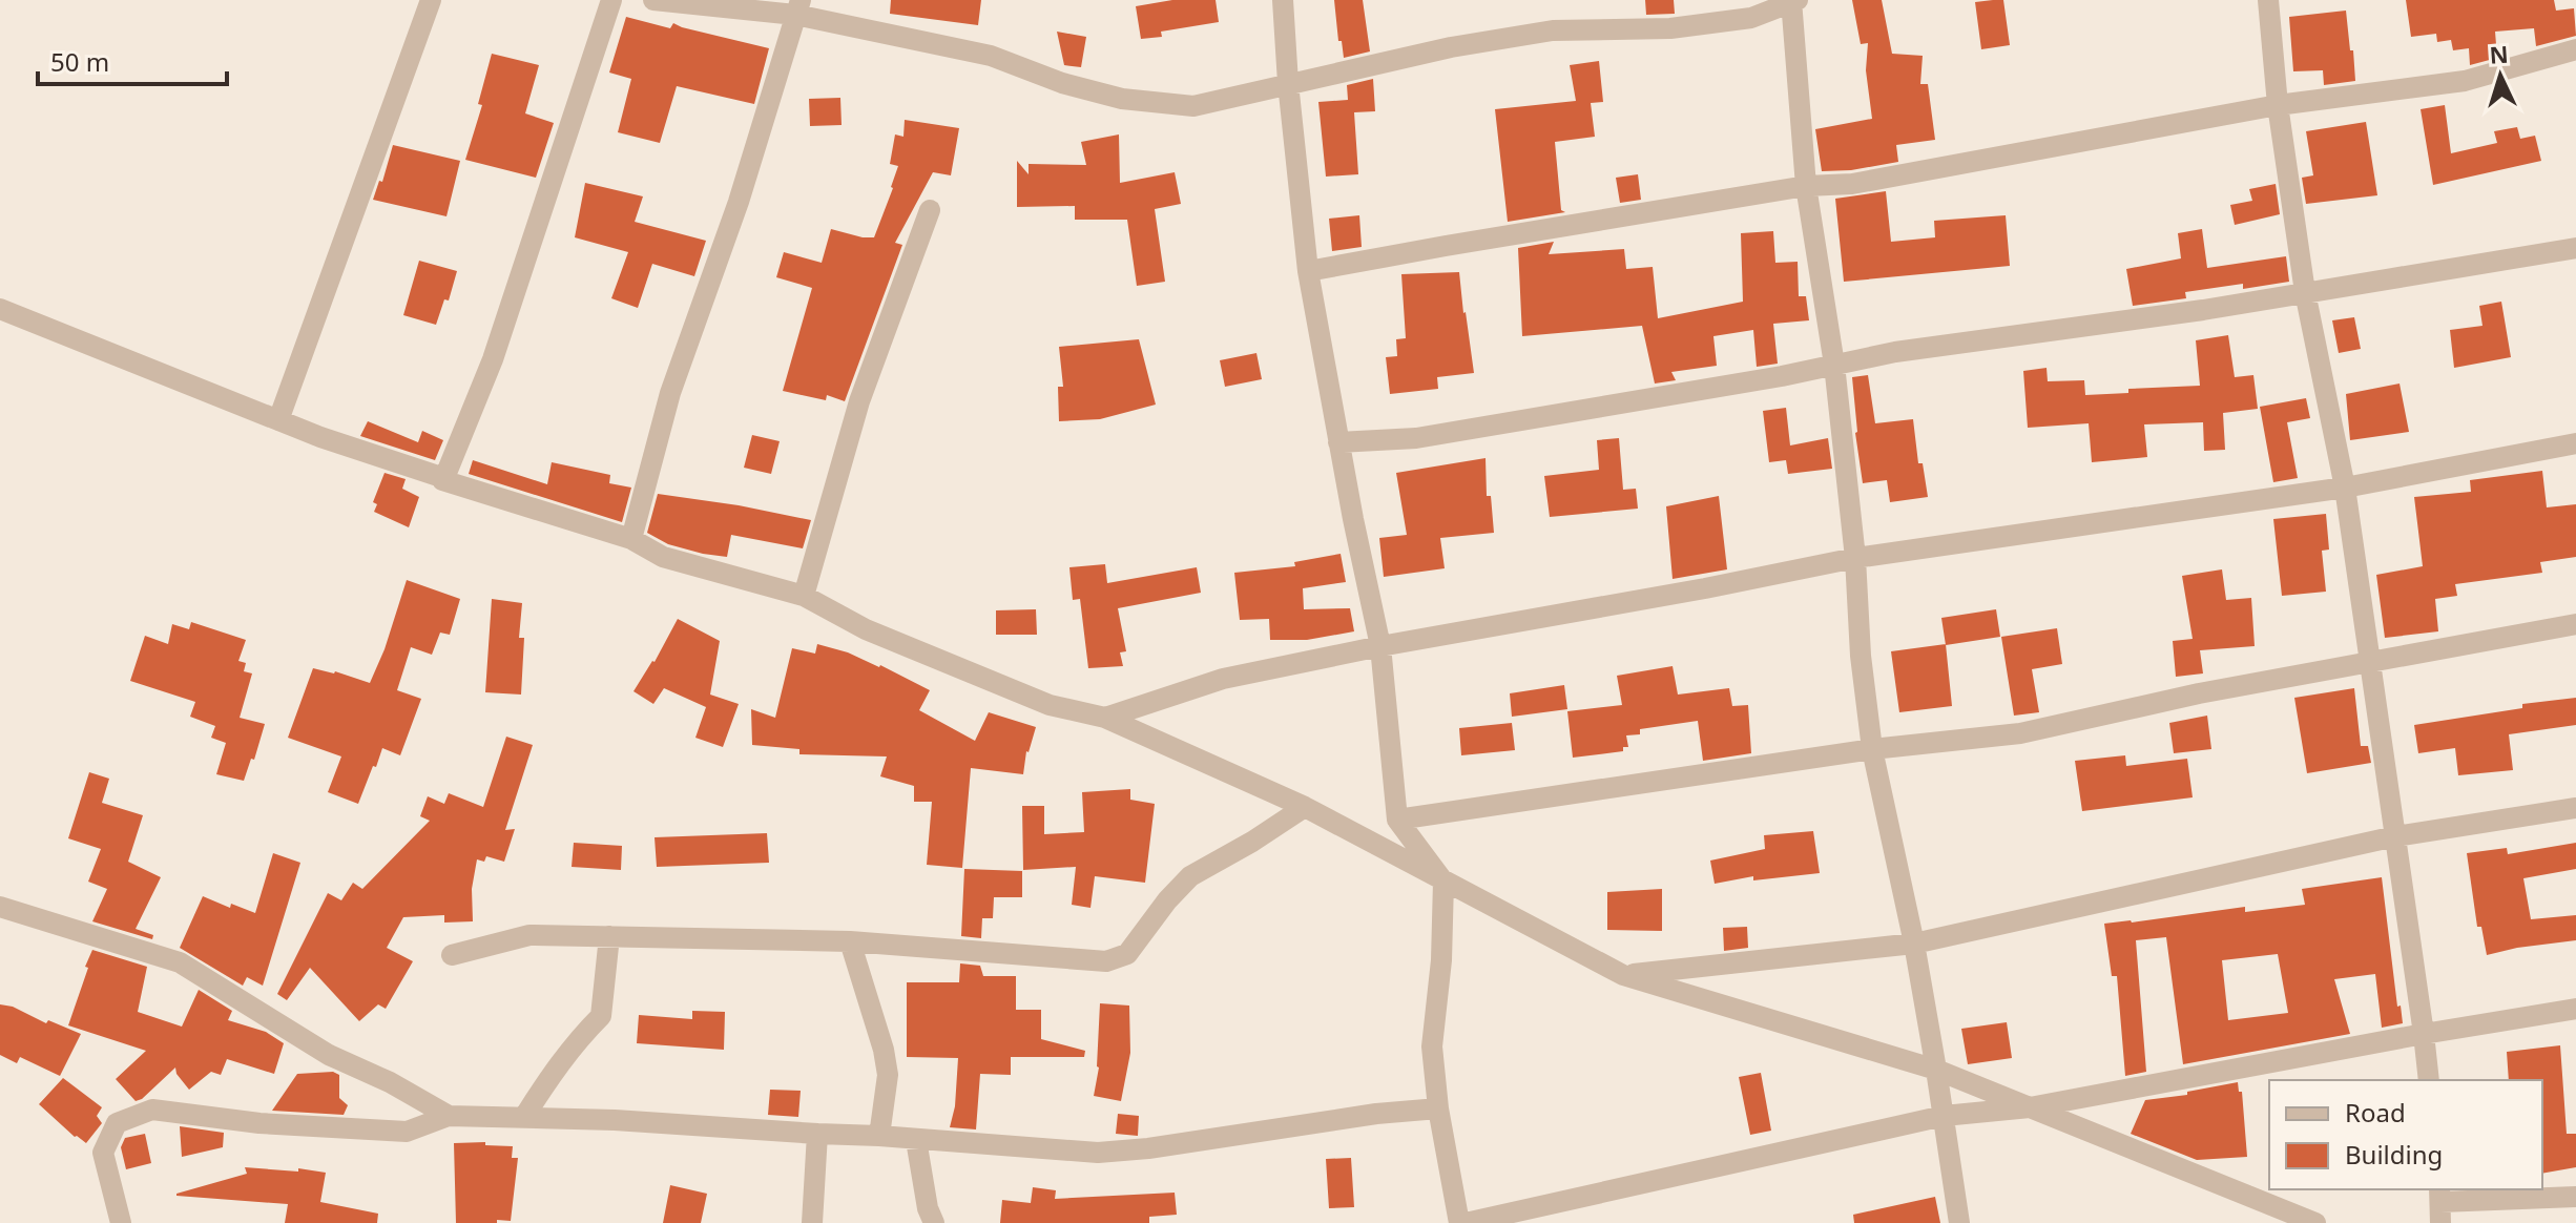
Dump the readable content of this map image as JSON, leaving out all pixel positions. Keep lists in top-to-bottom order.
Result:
{
  "legend": ["Road", "Building"],
  "scale_bar": "50 m",
  "north": "top"
}
